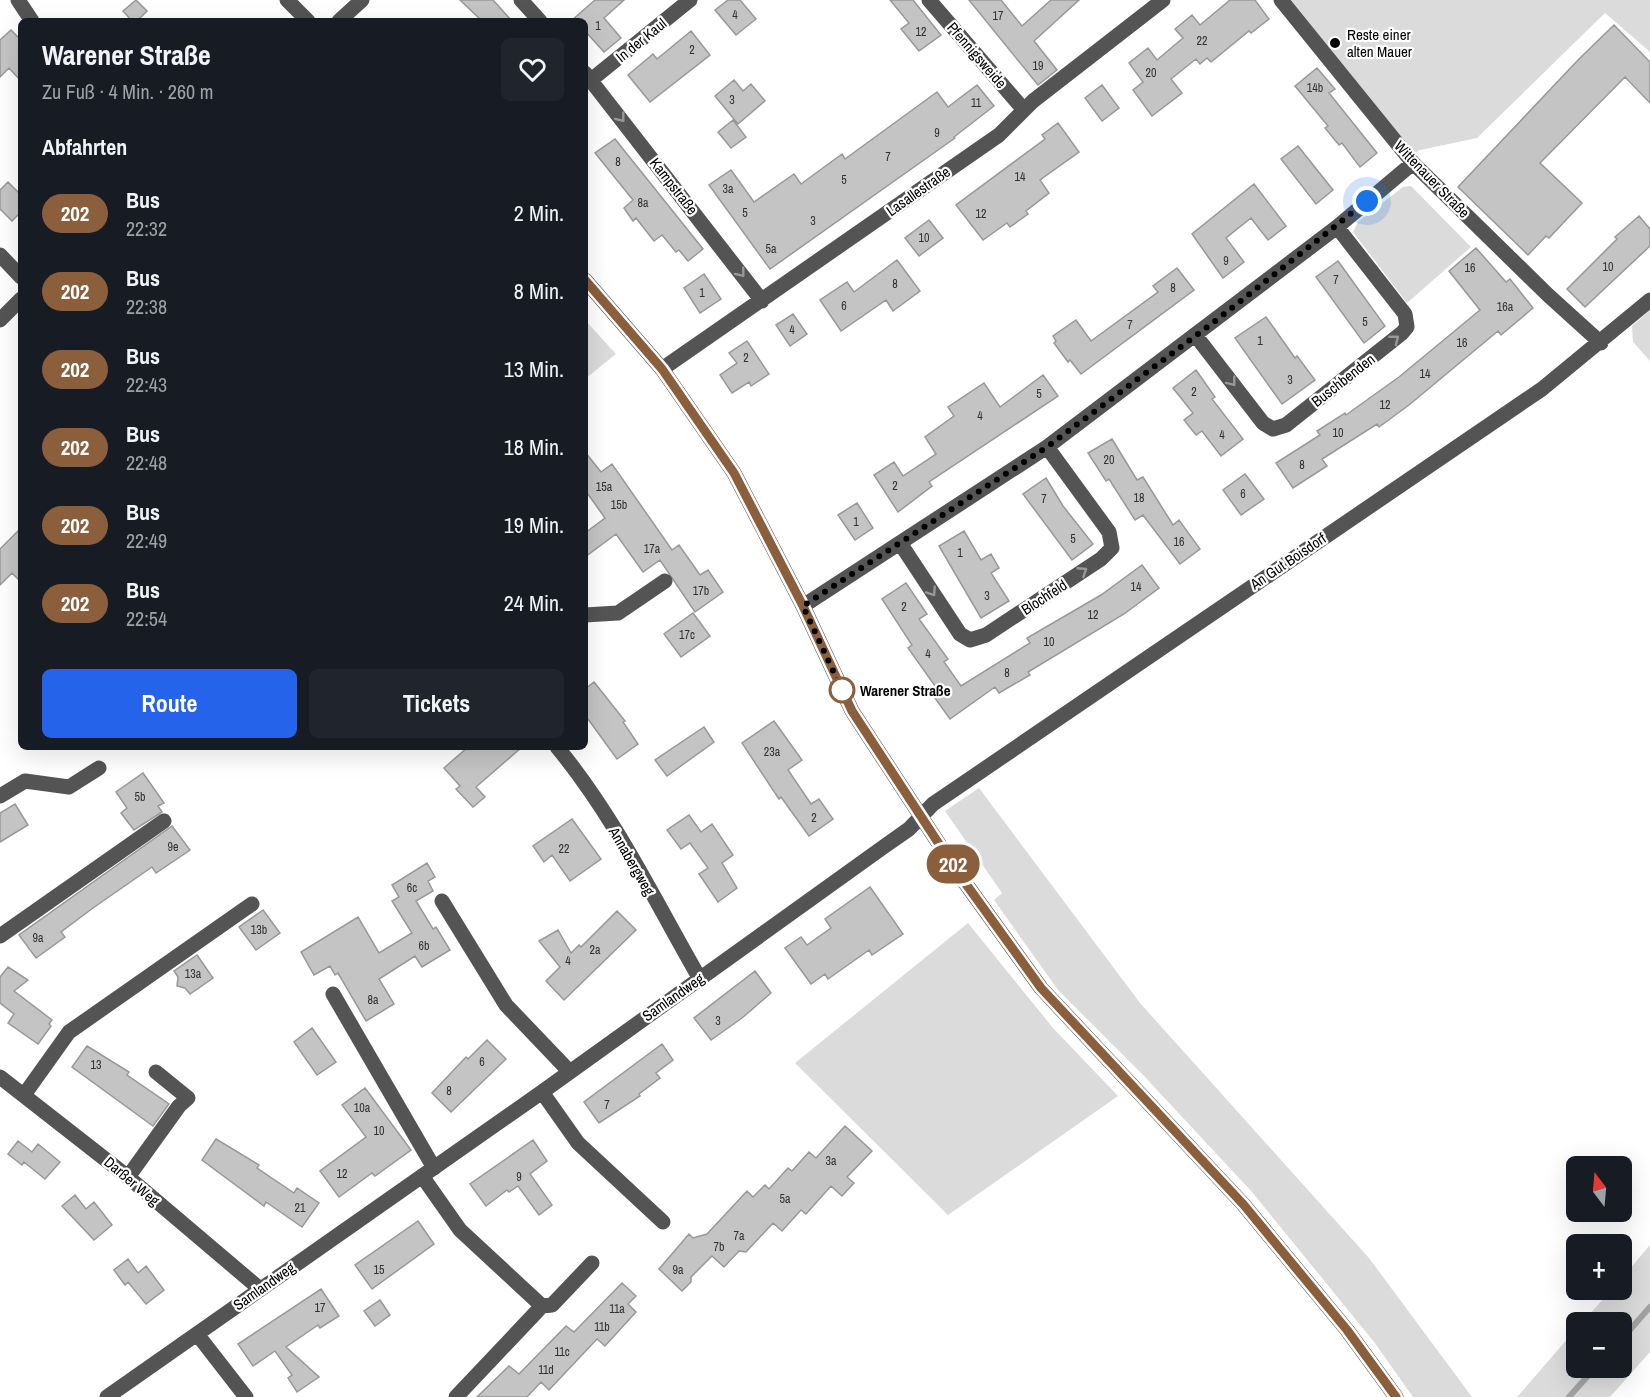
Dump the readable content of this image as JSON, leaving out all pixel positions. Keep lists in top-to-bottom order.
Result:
{
  "streets": {
    "street": [
      "In der Kaul",
      "Pfennigsweide",
      "Wittenauer Straße",
      "Kampstraße",
      "Lasallestraße",
      "Buschbenden",
      "An Gut Boisdorf",
      "Blochfeld",
      "Annabergweg",
      "Samlandweg",
      "Darßer Weg"
    ]
  },
  "crossings": [
    ["In der Kaul", "Kampstraße"],
    ["Pfennigsweide", "Lasallestraße"],
    ["Wittenauer Straße", "An Gut Boisdorf"],
    ["Kampstraße", "Lasallestraße"],
    ["An Gut Boisdorf", "Samlandweg"],
    ["Annabergweg", "Samlandweg"],
    ["Samlandweg", "Darßer Weg"]
  ],
  "places": ["Reste einer alten Mauer", "Warener Straße"],
  "lines": ["bus line 202"],
  "house_numbers": [
    "4",
    "17",
    "1",
    "12",
    "22",
    "2",
    "19",
    "20",
    "14b",
    "3",
    "11",
    "9",
    "7",
    "8",
    "14",
    "5",
    "3a",
    "8a",
    "5",
    "12",
    "3",
    "10",
    "5a",
    "9",
    "10",
    "16",
    "7",
    "8",
    "8",
    "1",
    "6",
    "16a",
    "5",
    "7",
    "4",
    "1",
    "16",
    "2",
    "14",
    "3",
    "2",
    "5",
    "12",
    "4",
    "10",
    "4",
    "20",
    "8",
    "2",
    "15a",
    "6",
    "18",
    "7",
    "15b",
    "1",
    "5",
    "16",
    "17a",
    "1",
    "14",
    "17b",
    "3",
    "2",
    "12",
    "17c",
    "10",
    "4",
    "8",
    "23a",
    "5b",
    "2",
    "9e",
    "22",
    "6c",
    "13b",
    "9a",
    "6b",
    "2a",
    "4",
    "13a",
    "8a",
    "3",
    "6",
    "13",
    "8",
    "7",
    "10a",
    "10",
    "3a",
    "12",
    "9",
    "5a",
    "21",
    "7a",
    "7b",
    "15",
    "9a",
    "17",
    "11a",
    "11b",
    "11c",
    "11d"
  ],
  "north": "top",
  "page": {
    "on_map": "202",
    "heading": [
      ["Warener Straße", "Zu Fuß · 4 Min. · 260 m"],
      "Abfahrten"
    ],
    "list": [
      {
        "mark": "202",
        "name": "Bus",
        "note": "22:32",
        "value": "2 Min."
      },
      {
        "mark": "202",
        "name": "Bus",
        "note": "22:38",
        "value": "8 Min."
      },
      {
        "mark": "202",
        "name": "Bus",
        "note": "22:43",
        "value": "13 Min."
      },
      {
        "mark": "202",
        "name": "Bus",
        "note": "22:48",
        "value": "18 Min."
      },
      {
        "mark": "202",
        "name": "Bus",
        "note": "22:49",
        "value": "19 Min."
      },
      {
        "mark": "202",
        "name": "Bus",
        "note": "22:54",
        "value": "24 Min."
      }
    ],
    "buttons": ["Route", "Tickets"],
    "map_buttons": ["+", "−"]
  }
}
